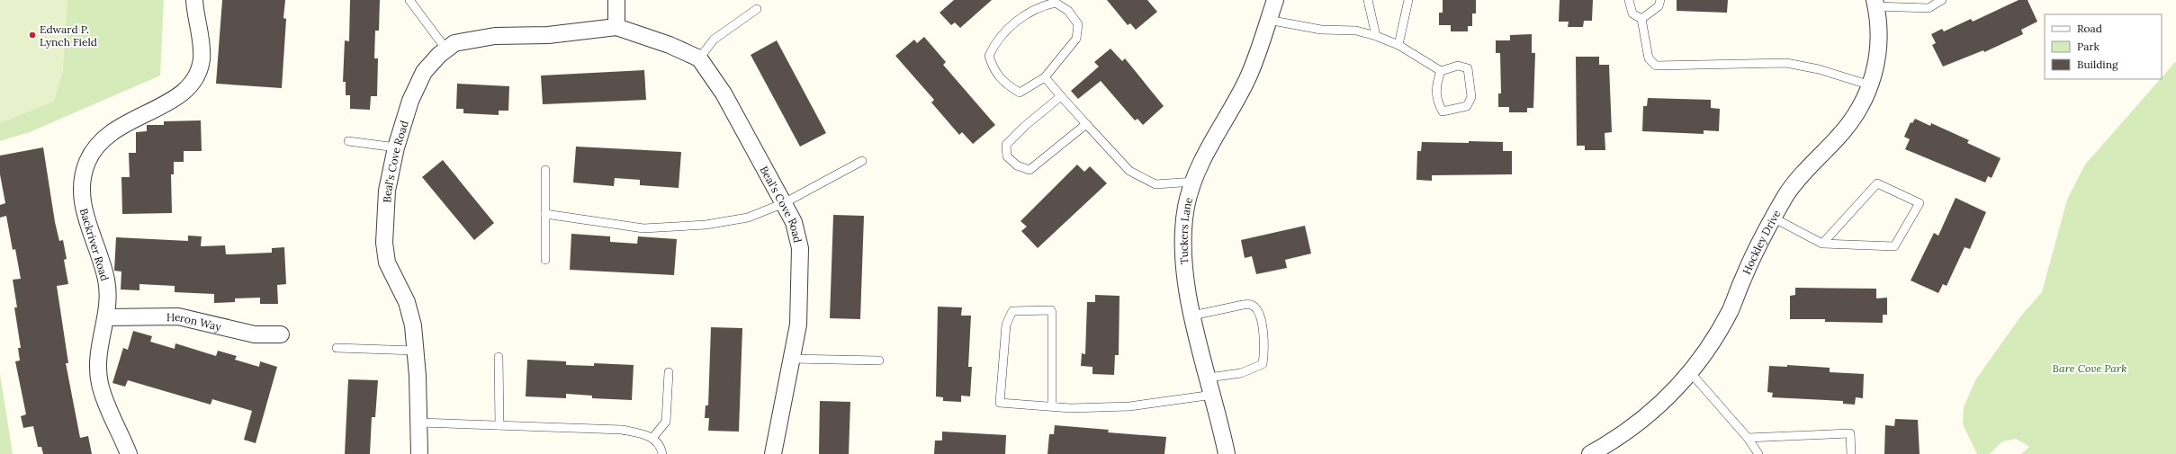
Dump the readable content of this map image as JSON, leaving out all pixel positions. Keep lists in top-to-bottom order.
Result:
{
  "streets": {
    "street": [
      "Beal's Cove Road",
      "Tuckers Lane",
      "Hockley Drive",
      "Backriver Road",
      "Heron Way"
    ]
  },
  "crossings": [
    ["Backriver Road", "Heron Way"]
  ],
  "parks": ["Bare Cove Park"],
  "places": ["Edward P. Lynch Field"],
  "legend": ["Road", "Park", "Building"]
}
